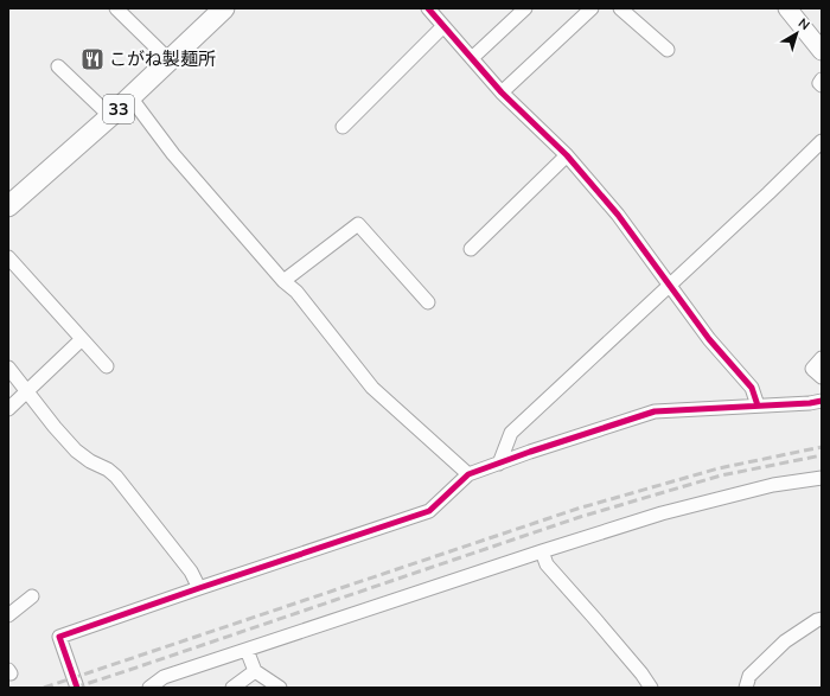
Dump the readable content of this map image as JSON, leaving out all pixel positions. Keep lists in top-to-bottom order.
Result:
{
  "streets": {
    "main road": ["33"]
  },
  "places": {
    "restaurant": ["こがね製麺所"]
  },
  "north": "top right"
}
